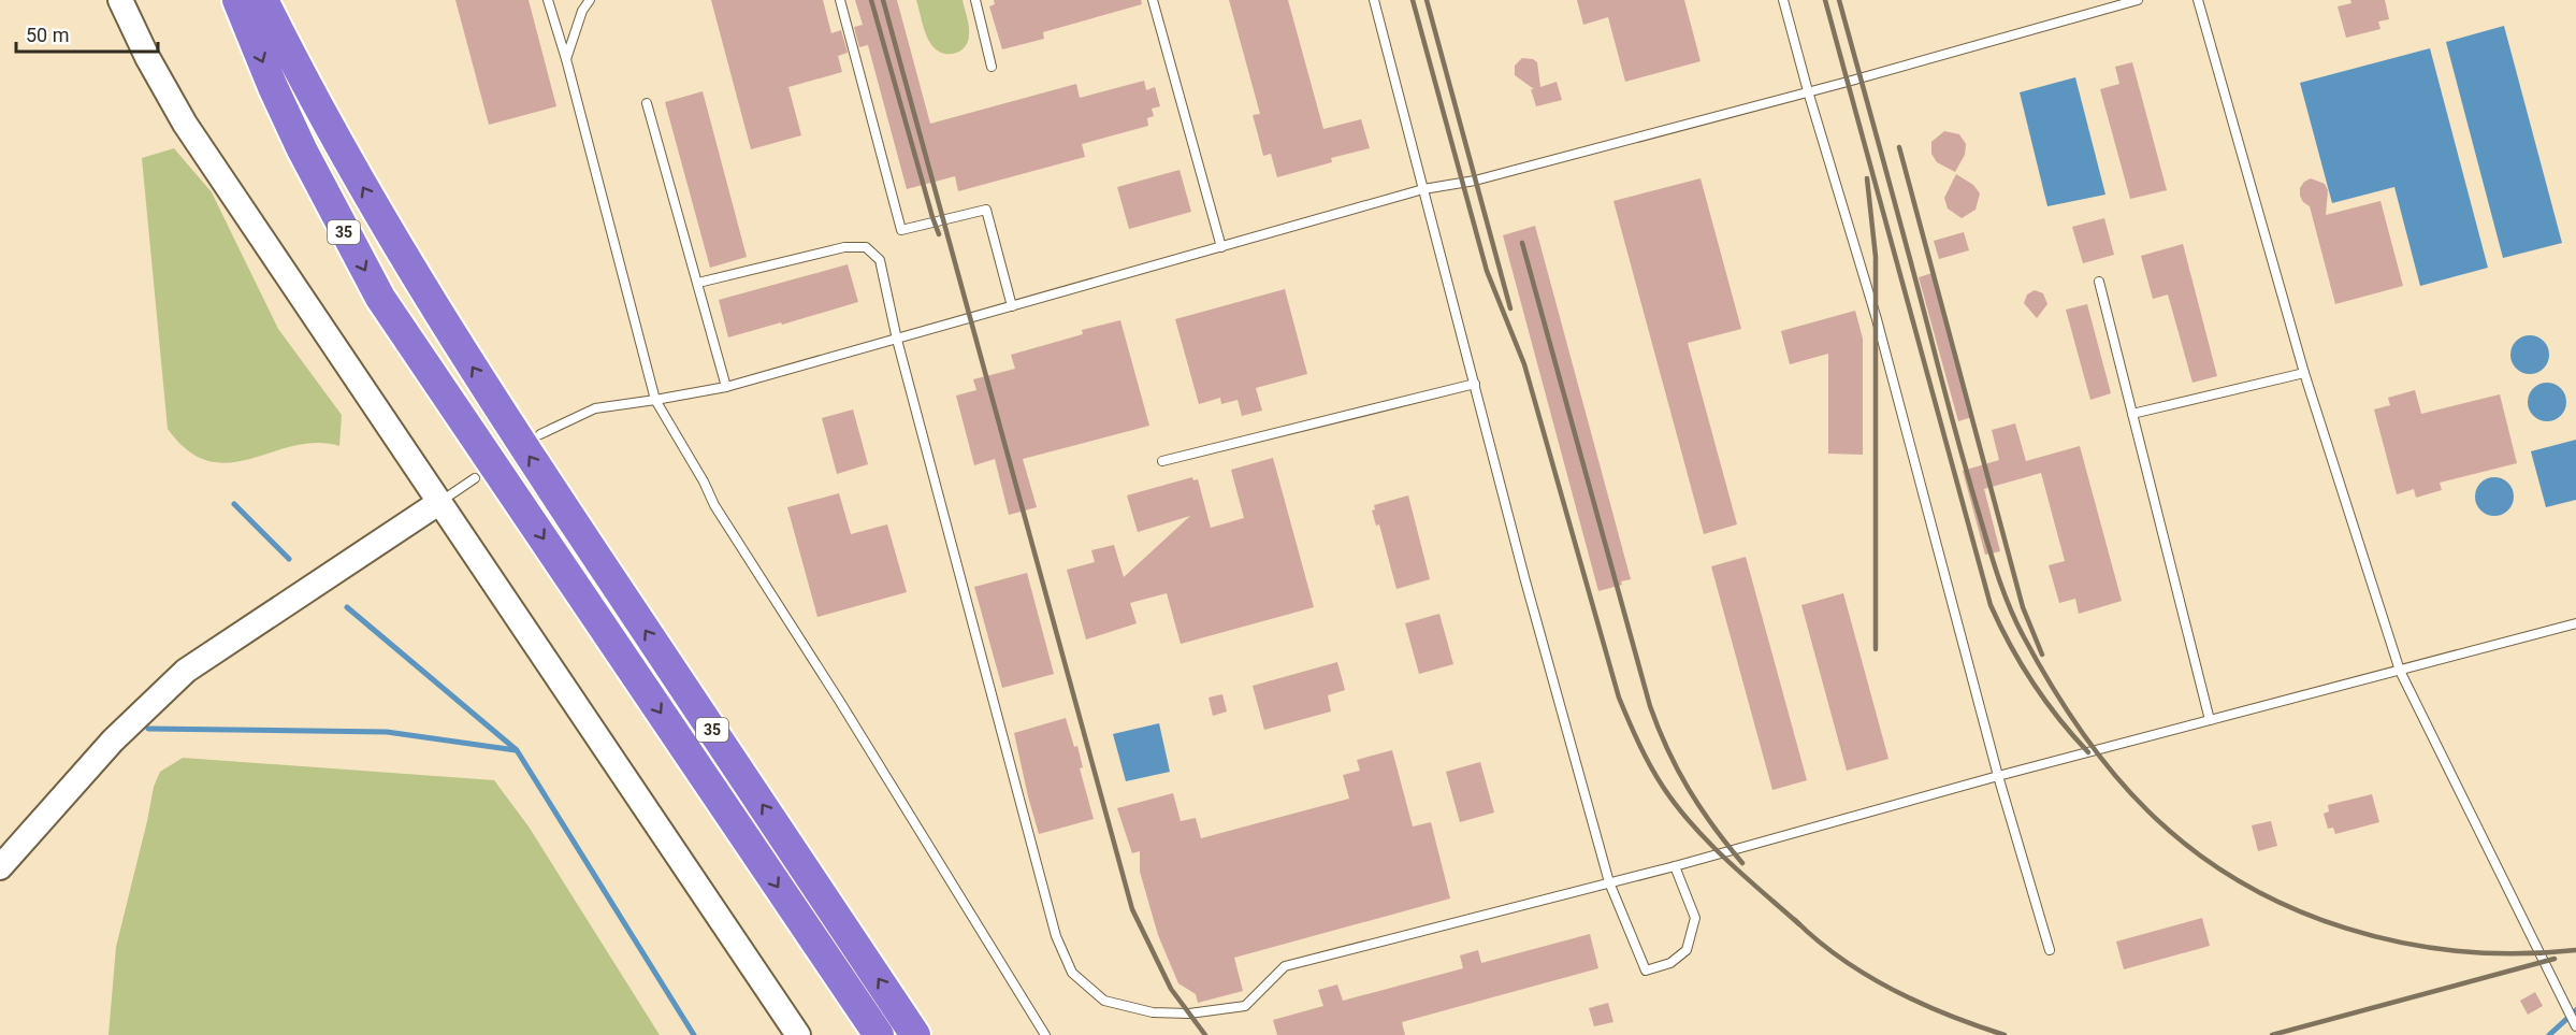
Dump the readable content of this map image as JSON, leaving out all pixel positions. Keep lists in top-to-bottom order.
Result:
{
  "streets": {
    "highway": ["35"]
  },
  "scale_bar": "50 m"
}
